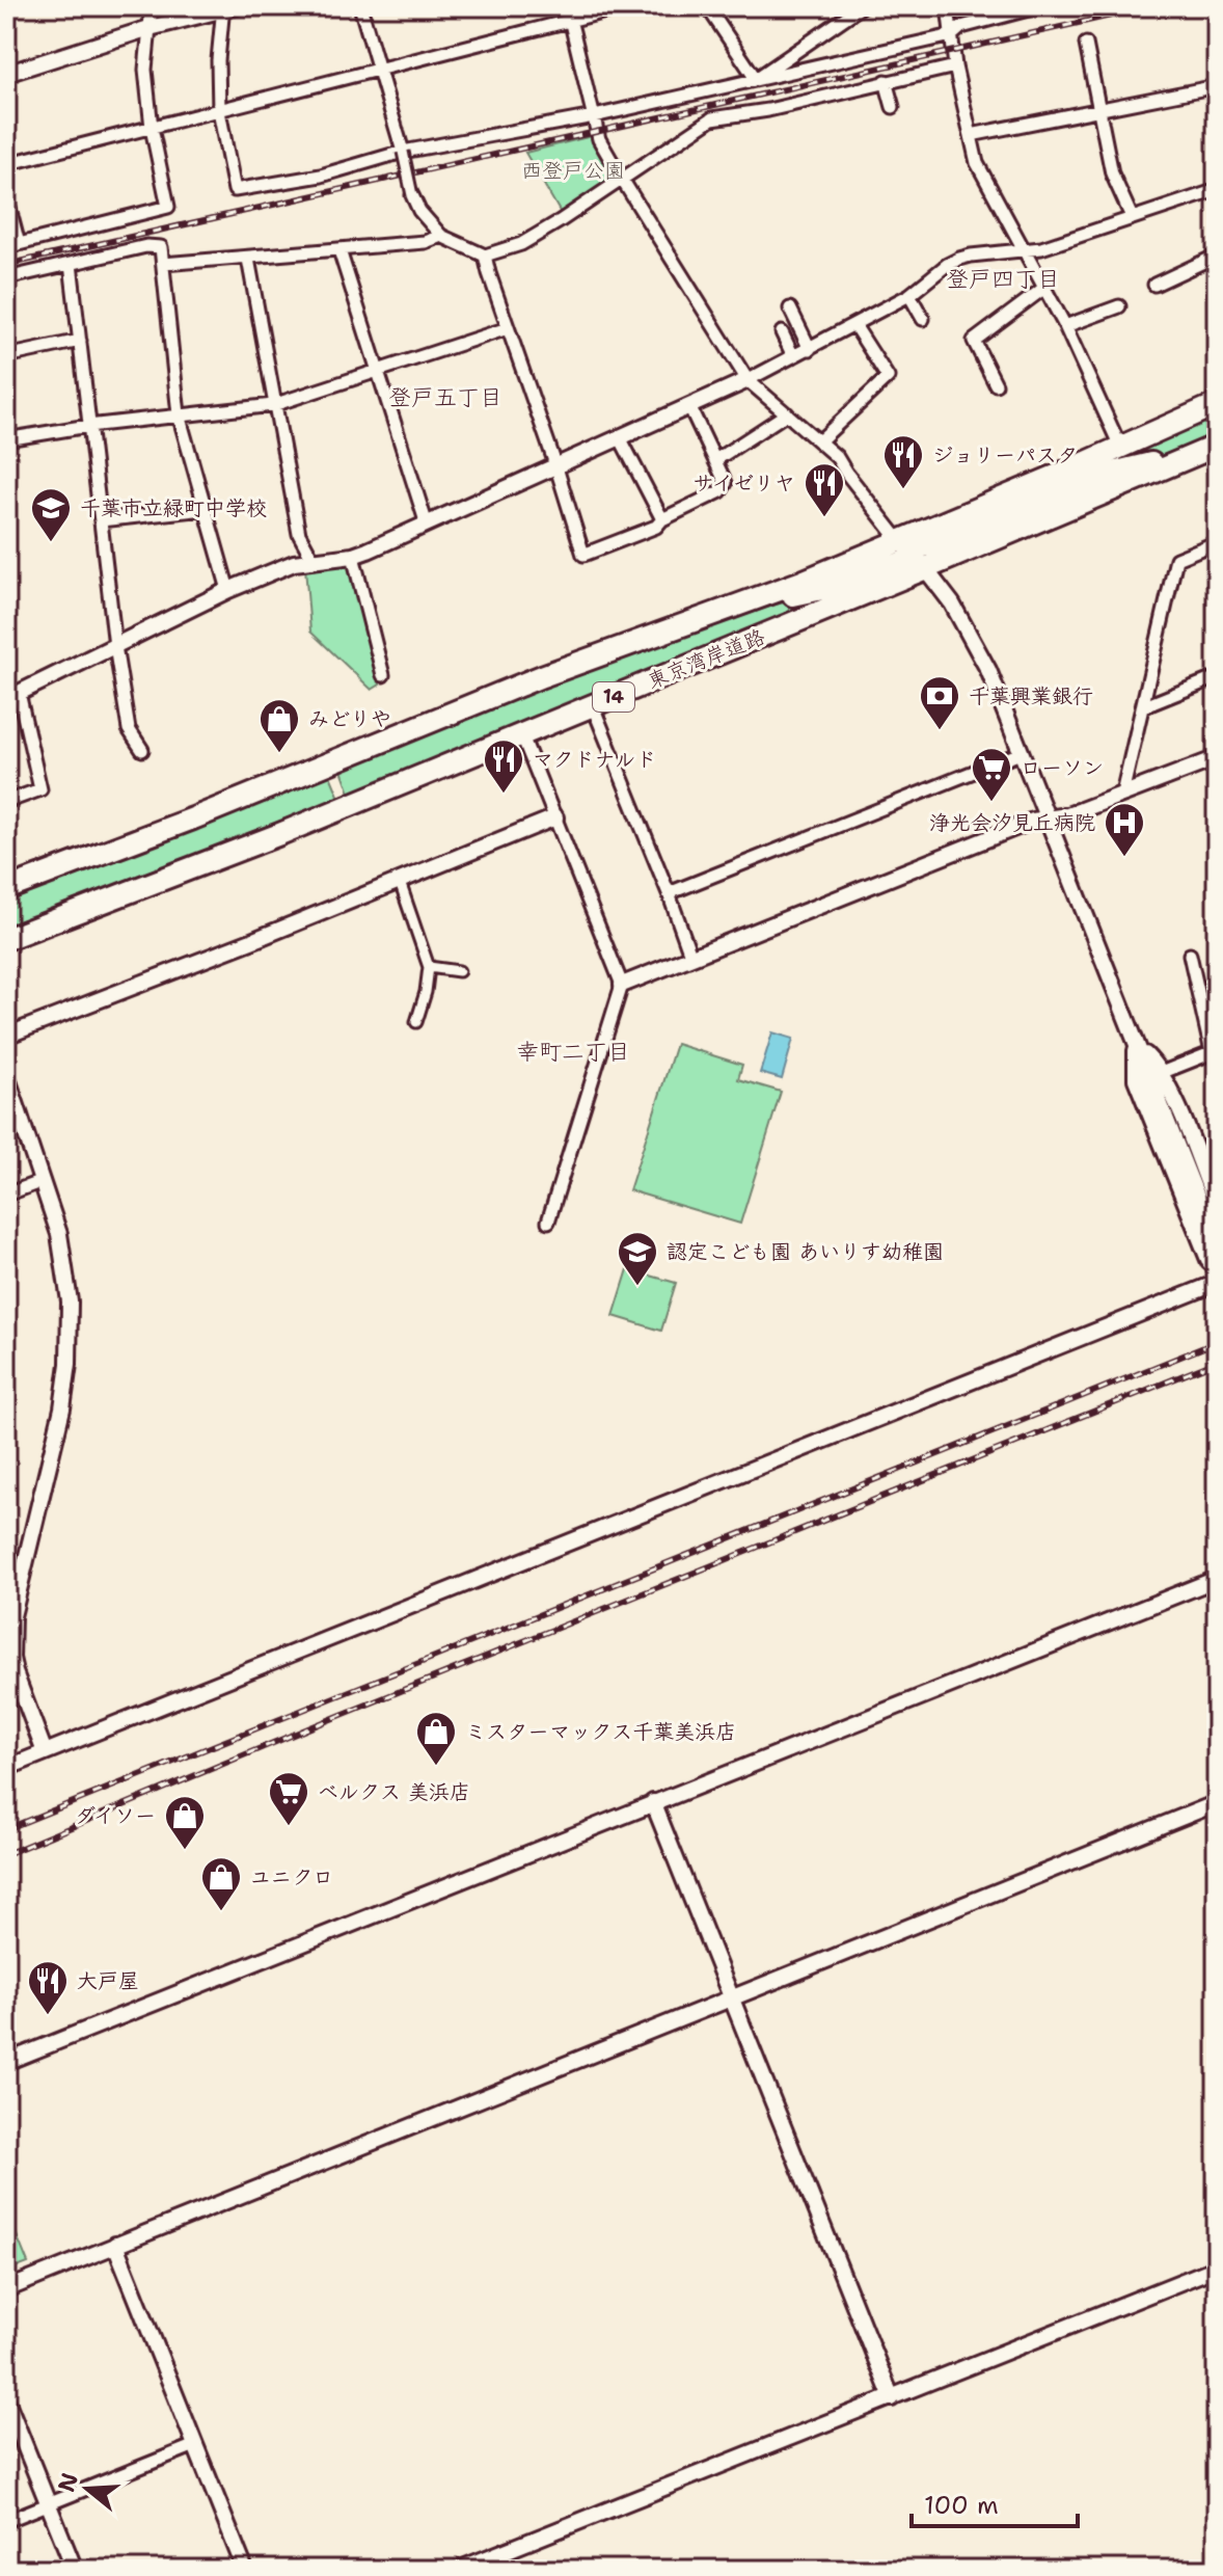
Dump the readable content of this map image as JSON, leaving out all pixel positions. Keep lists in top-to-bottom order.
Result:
{
  "streets": {
    "highway": ["東京湾岸道路", "14"]
  },
  "districts": ["登戸四丁目", "登戸五丁目", "幸町二丁目"],
  "parks": ["西登戸公園"],
  "places": {
    "restaurant": [
      "ジョリーパスタ",
      "サイゼリヤ",
      "マクドナルド",
      "大戸屋"
    ],
    "school or university": ["千葉市立緑町中学校", "認定こども園 あいりす幼稚園"],
    "bank": ["千葉興業銀行"],
    "shop": [
      "みどりや",
      "ミスターマックス千葉美浜店",
      "ダイソー",
      "ユニクロ"
    ],
    "supermarket": ["ローソン", "ベルクス 美浜店"],
    "hospital": ["浄光会汐見丘病院"]
  },
  "scale_bar": "100 m",
  "north": "left"
}
